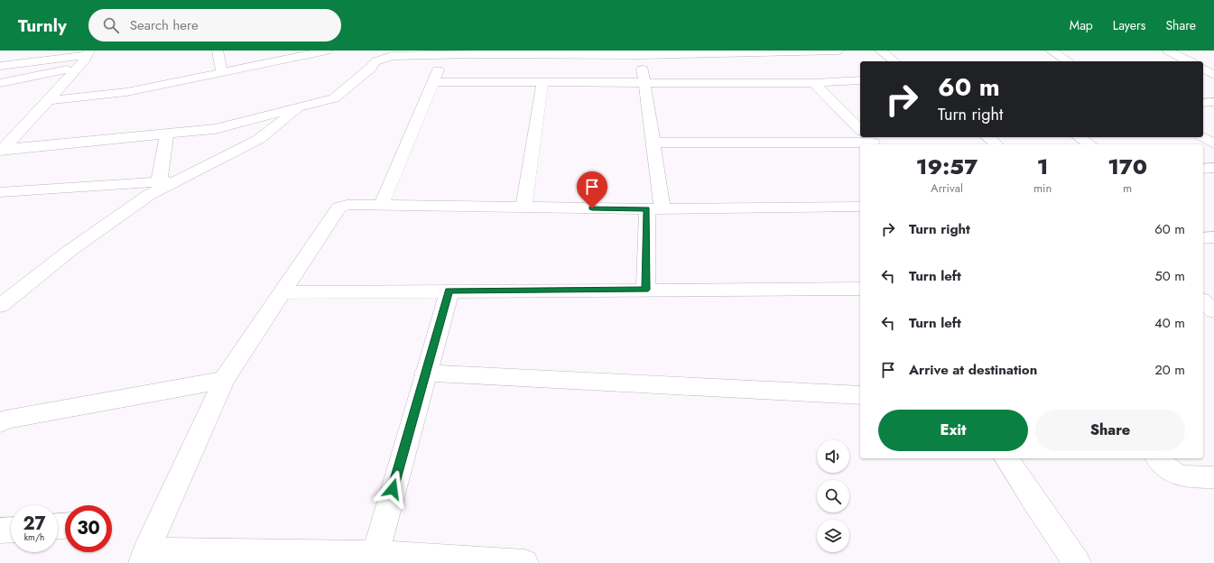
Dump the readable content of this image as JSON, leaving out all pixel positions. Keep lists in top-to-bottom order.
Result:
{
  "page": {
    "header": "Turnly",
    "search": "Search here",
    "nav": ["Map", "Layers", "Share"],
    "turn": ["60 m", "Turn right"],
    "eta": [
      "19:57",
      "Arrival",
      "1",
      "min",
      "170",
      "m"
    ],
    "list": [
      {
        "name": "Turn right",
        "value": "60 m"
      },
      {
        "name": "Turn left",
        "value": "50 m"
      },
      {
        "name": "Turn left",
        "value": "40 m"
      },
      {
        "name": "Arrive at destination",
        "value": "20 m"
      }
    ],
    "buttons": ["Exit", "Share"],
    "speed": "27 km/h",
    "limit": "30"
  }
}
